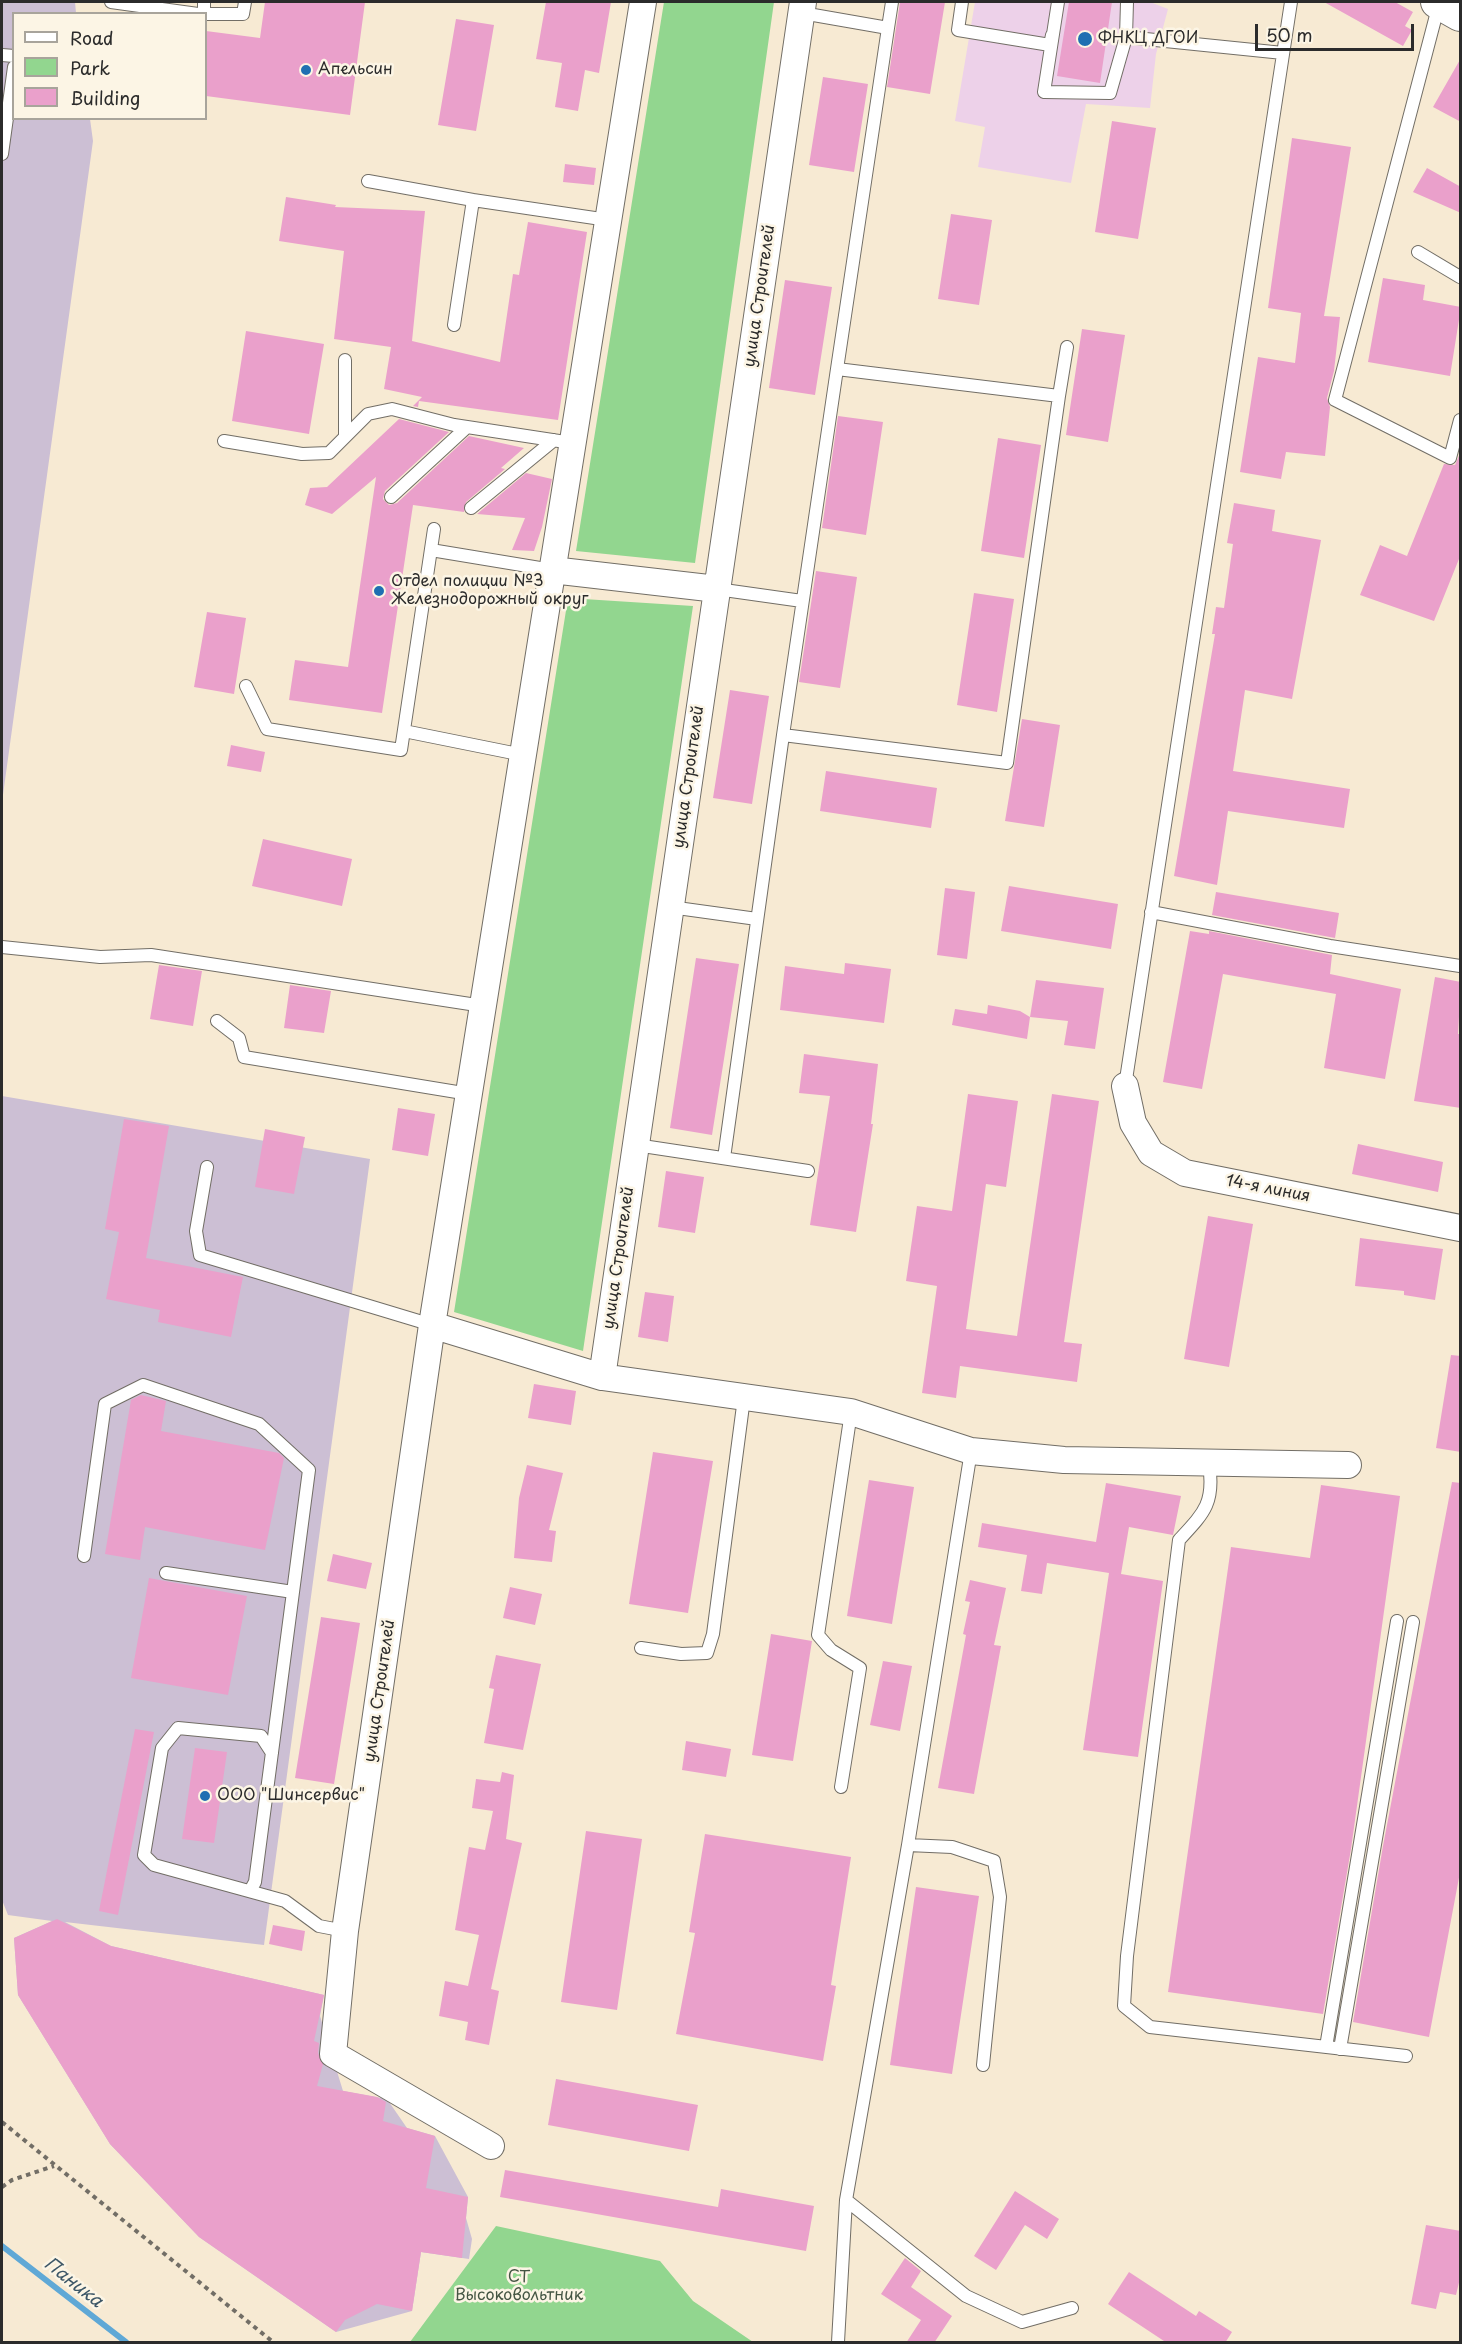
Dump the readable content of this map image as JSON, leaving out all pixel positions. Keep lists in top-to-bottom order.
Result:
{
  "streets": {
    "street": ["улица Строителей", "14-я линия"]
  },
  "water": ["Паника"],
  "parks": ["СТ Высоковольтник"],
  "places": [
    "ФНКЦ ДГОИ",
    "Апельсин",
    "Отдел полиции №3 Железнодорожный округ",
    "ООО \"Шинсервис\""
  ],
  "legend": ["Road", "Park", "Building"],
  "scale_bar": "50 m"
}
